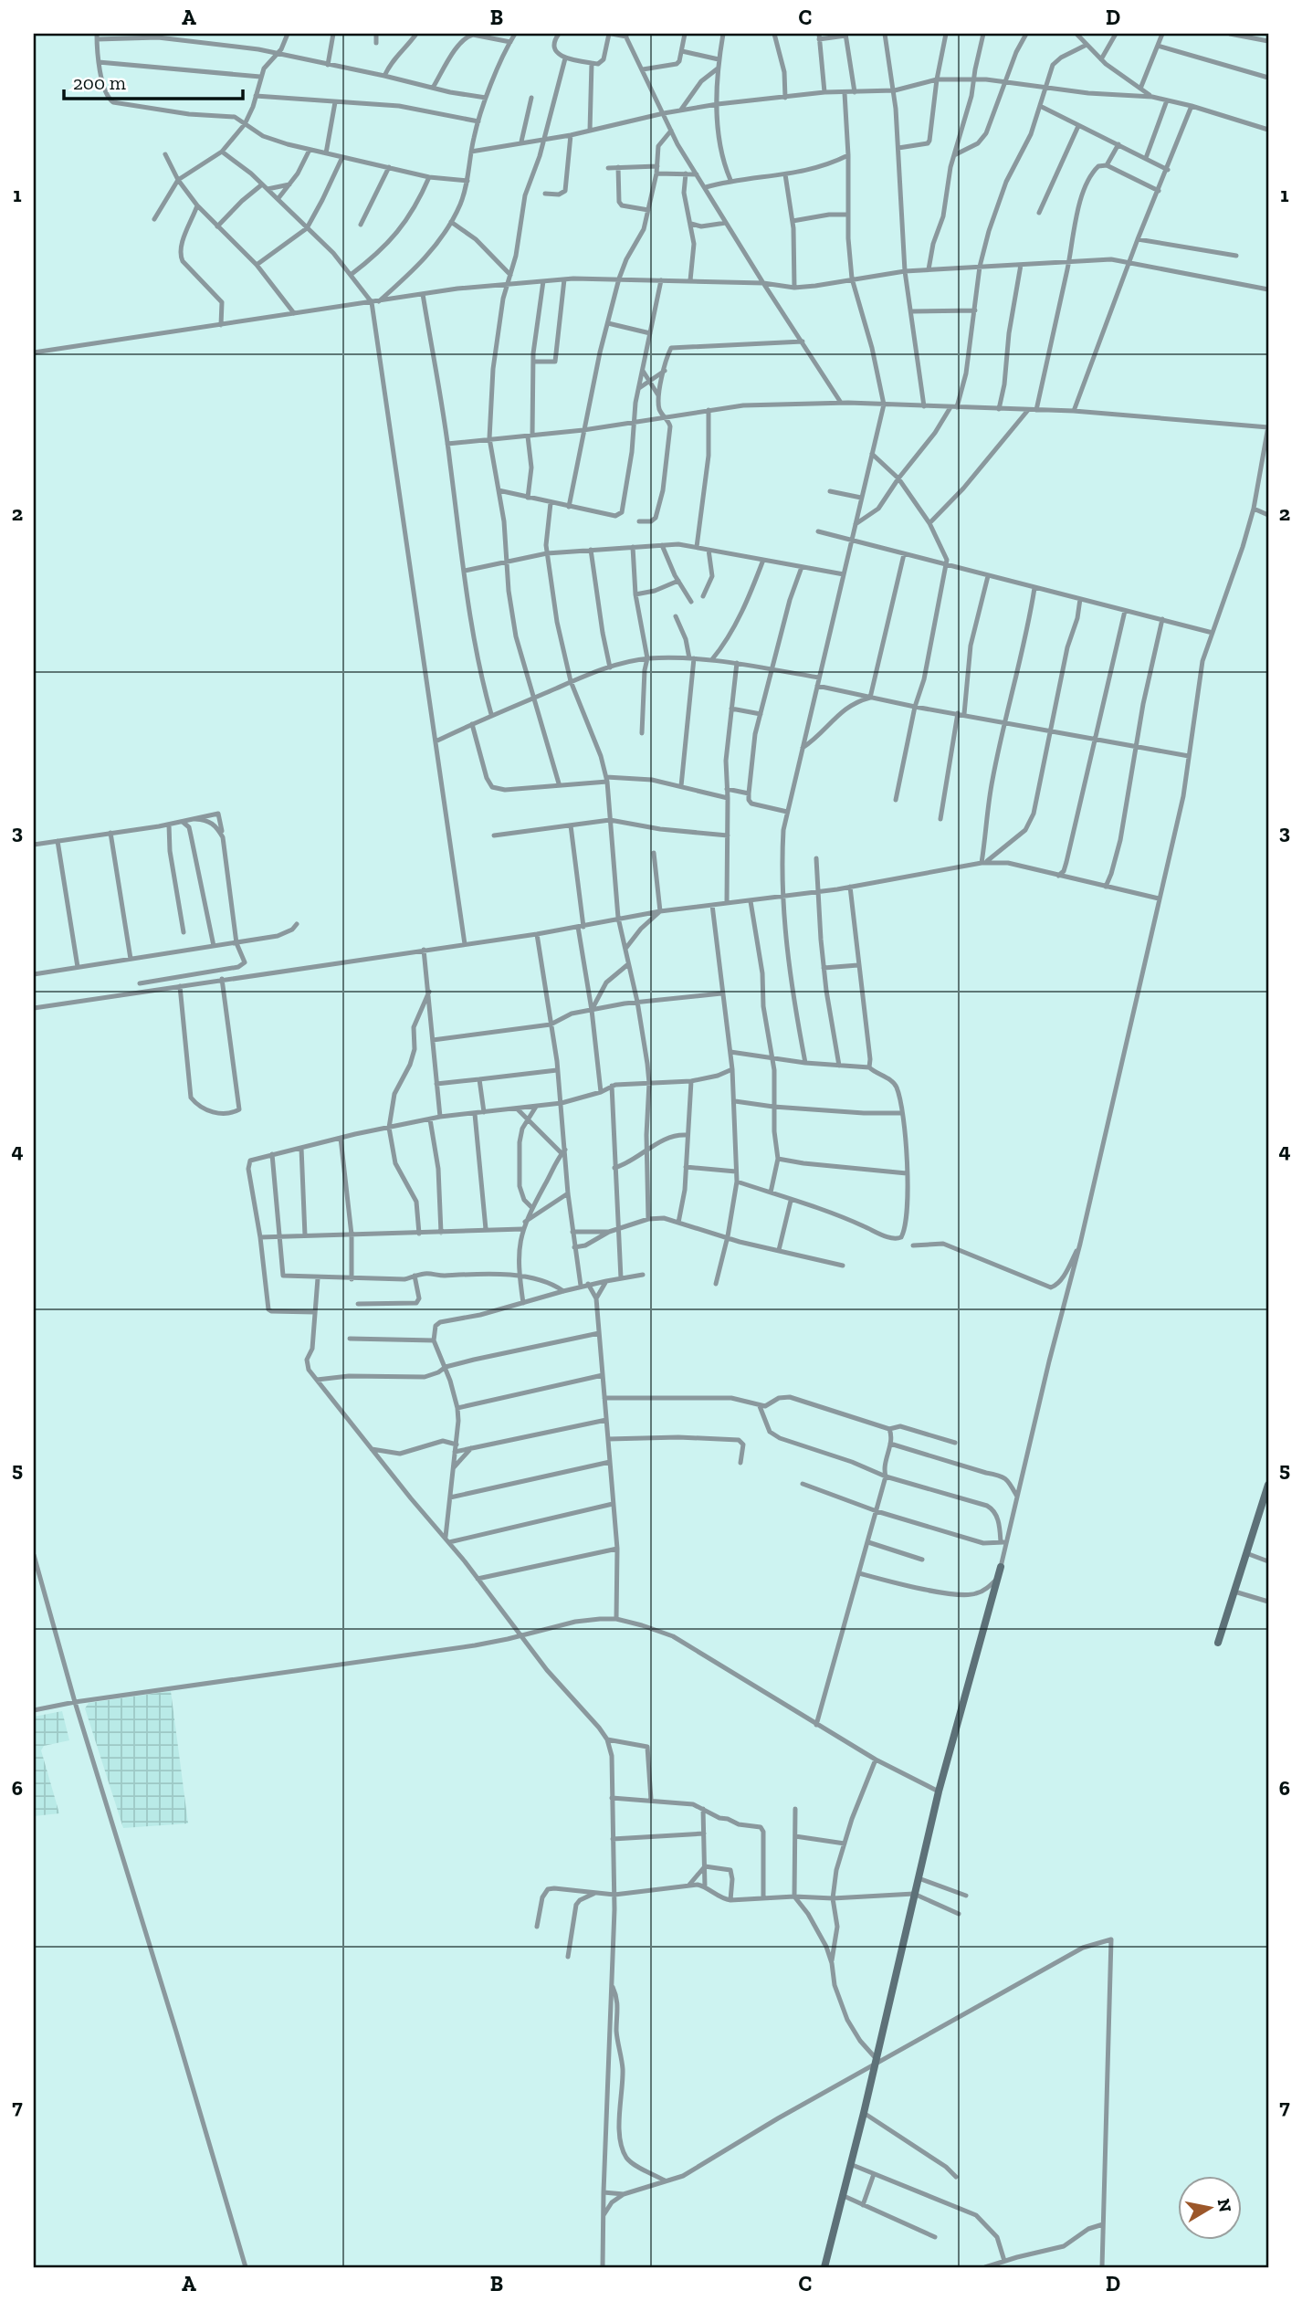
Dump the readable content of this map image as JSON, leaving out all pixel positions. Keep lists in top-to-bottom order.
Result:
{
  "scale_bar": "200 m",
  "north": "right",
  "grid": {
    "columns": [
      "A",
      "B",
      "C",
      "D"
    ],
    "rows": [
      "1",
      "2",
      "3",
      "4",
      "5",
      "6",
      "7"
    ]
  }
}
